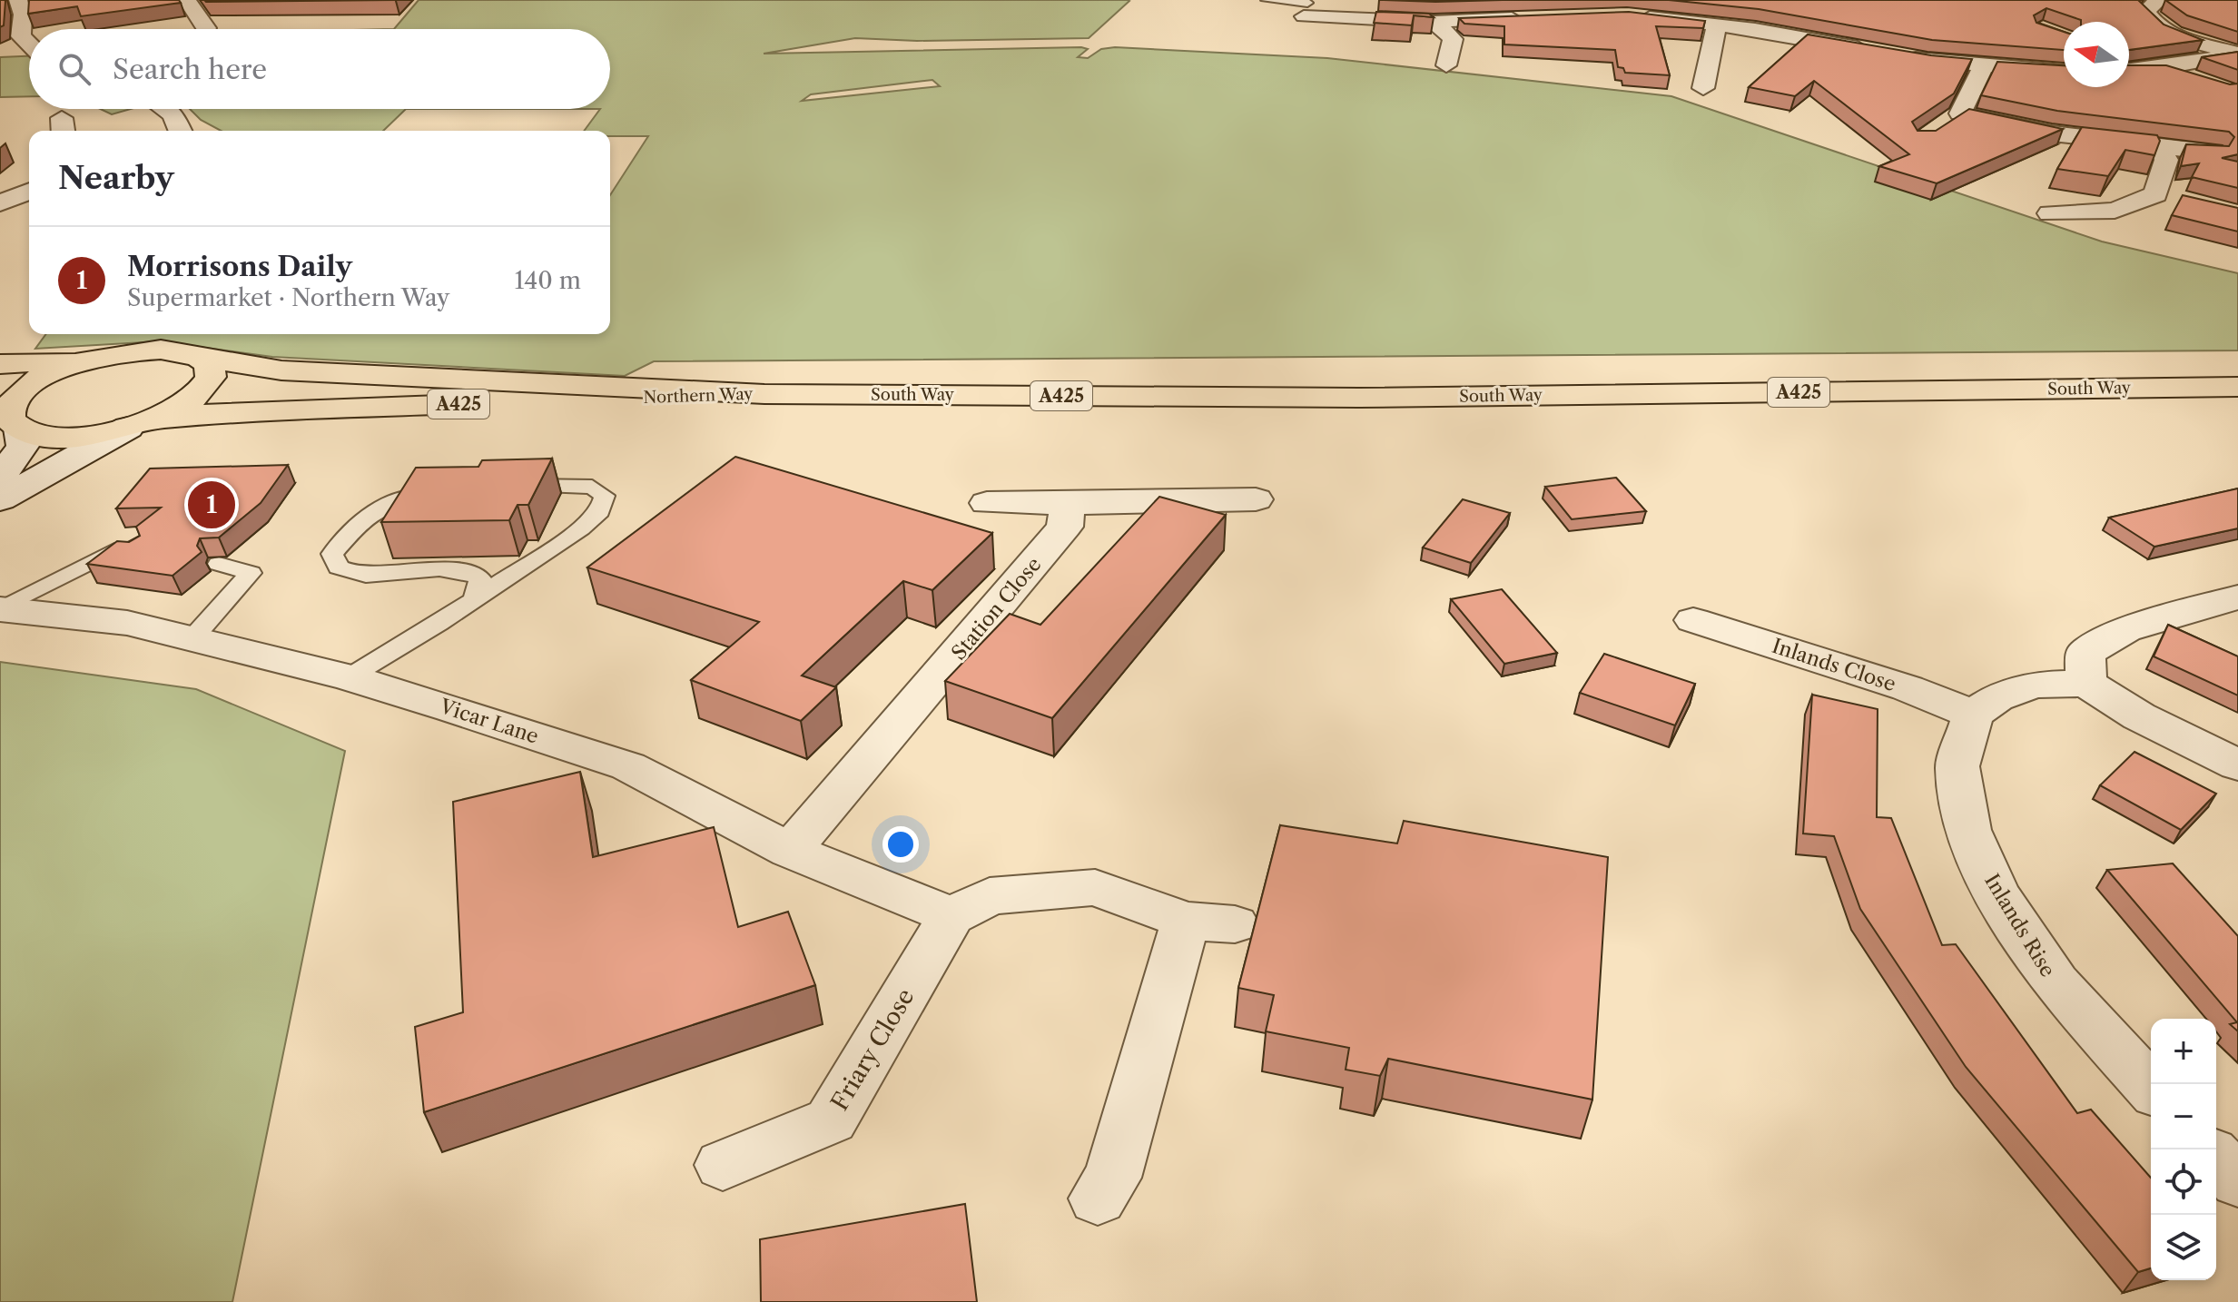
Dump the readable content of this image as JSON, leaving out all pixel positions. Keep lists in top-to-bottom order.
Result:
{
  "streets": {
    "main road": ["South Way", "A425", "Northern Way"],
    "street": [
      "Station Close",
      "Inlands Close",
      "Vicar Lane",
      "Inlands Rise",
      "Friary Close"
    ]
  },
  "crossings": [
    ["South Way", "Northern Way"],
    ["Station Close", "Vicar Lane"],
    ["Inlands Close", "Inlands Rise"],
    ["Vicar Lane", "Friary Close"]
  ],
  "north": "left",
  "page": {
    "search": "Search here",
    "heading": "Nearby",
    "list": [
      {
        "mark": "1",
        "name": "Morrisons Daily",
        "note": "Supermarket · Northern Way",
        "value": "140 m"
      }
    ],
    "pins": "1",
    "map_buttons": ["+", "−"]
  }
}
